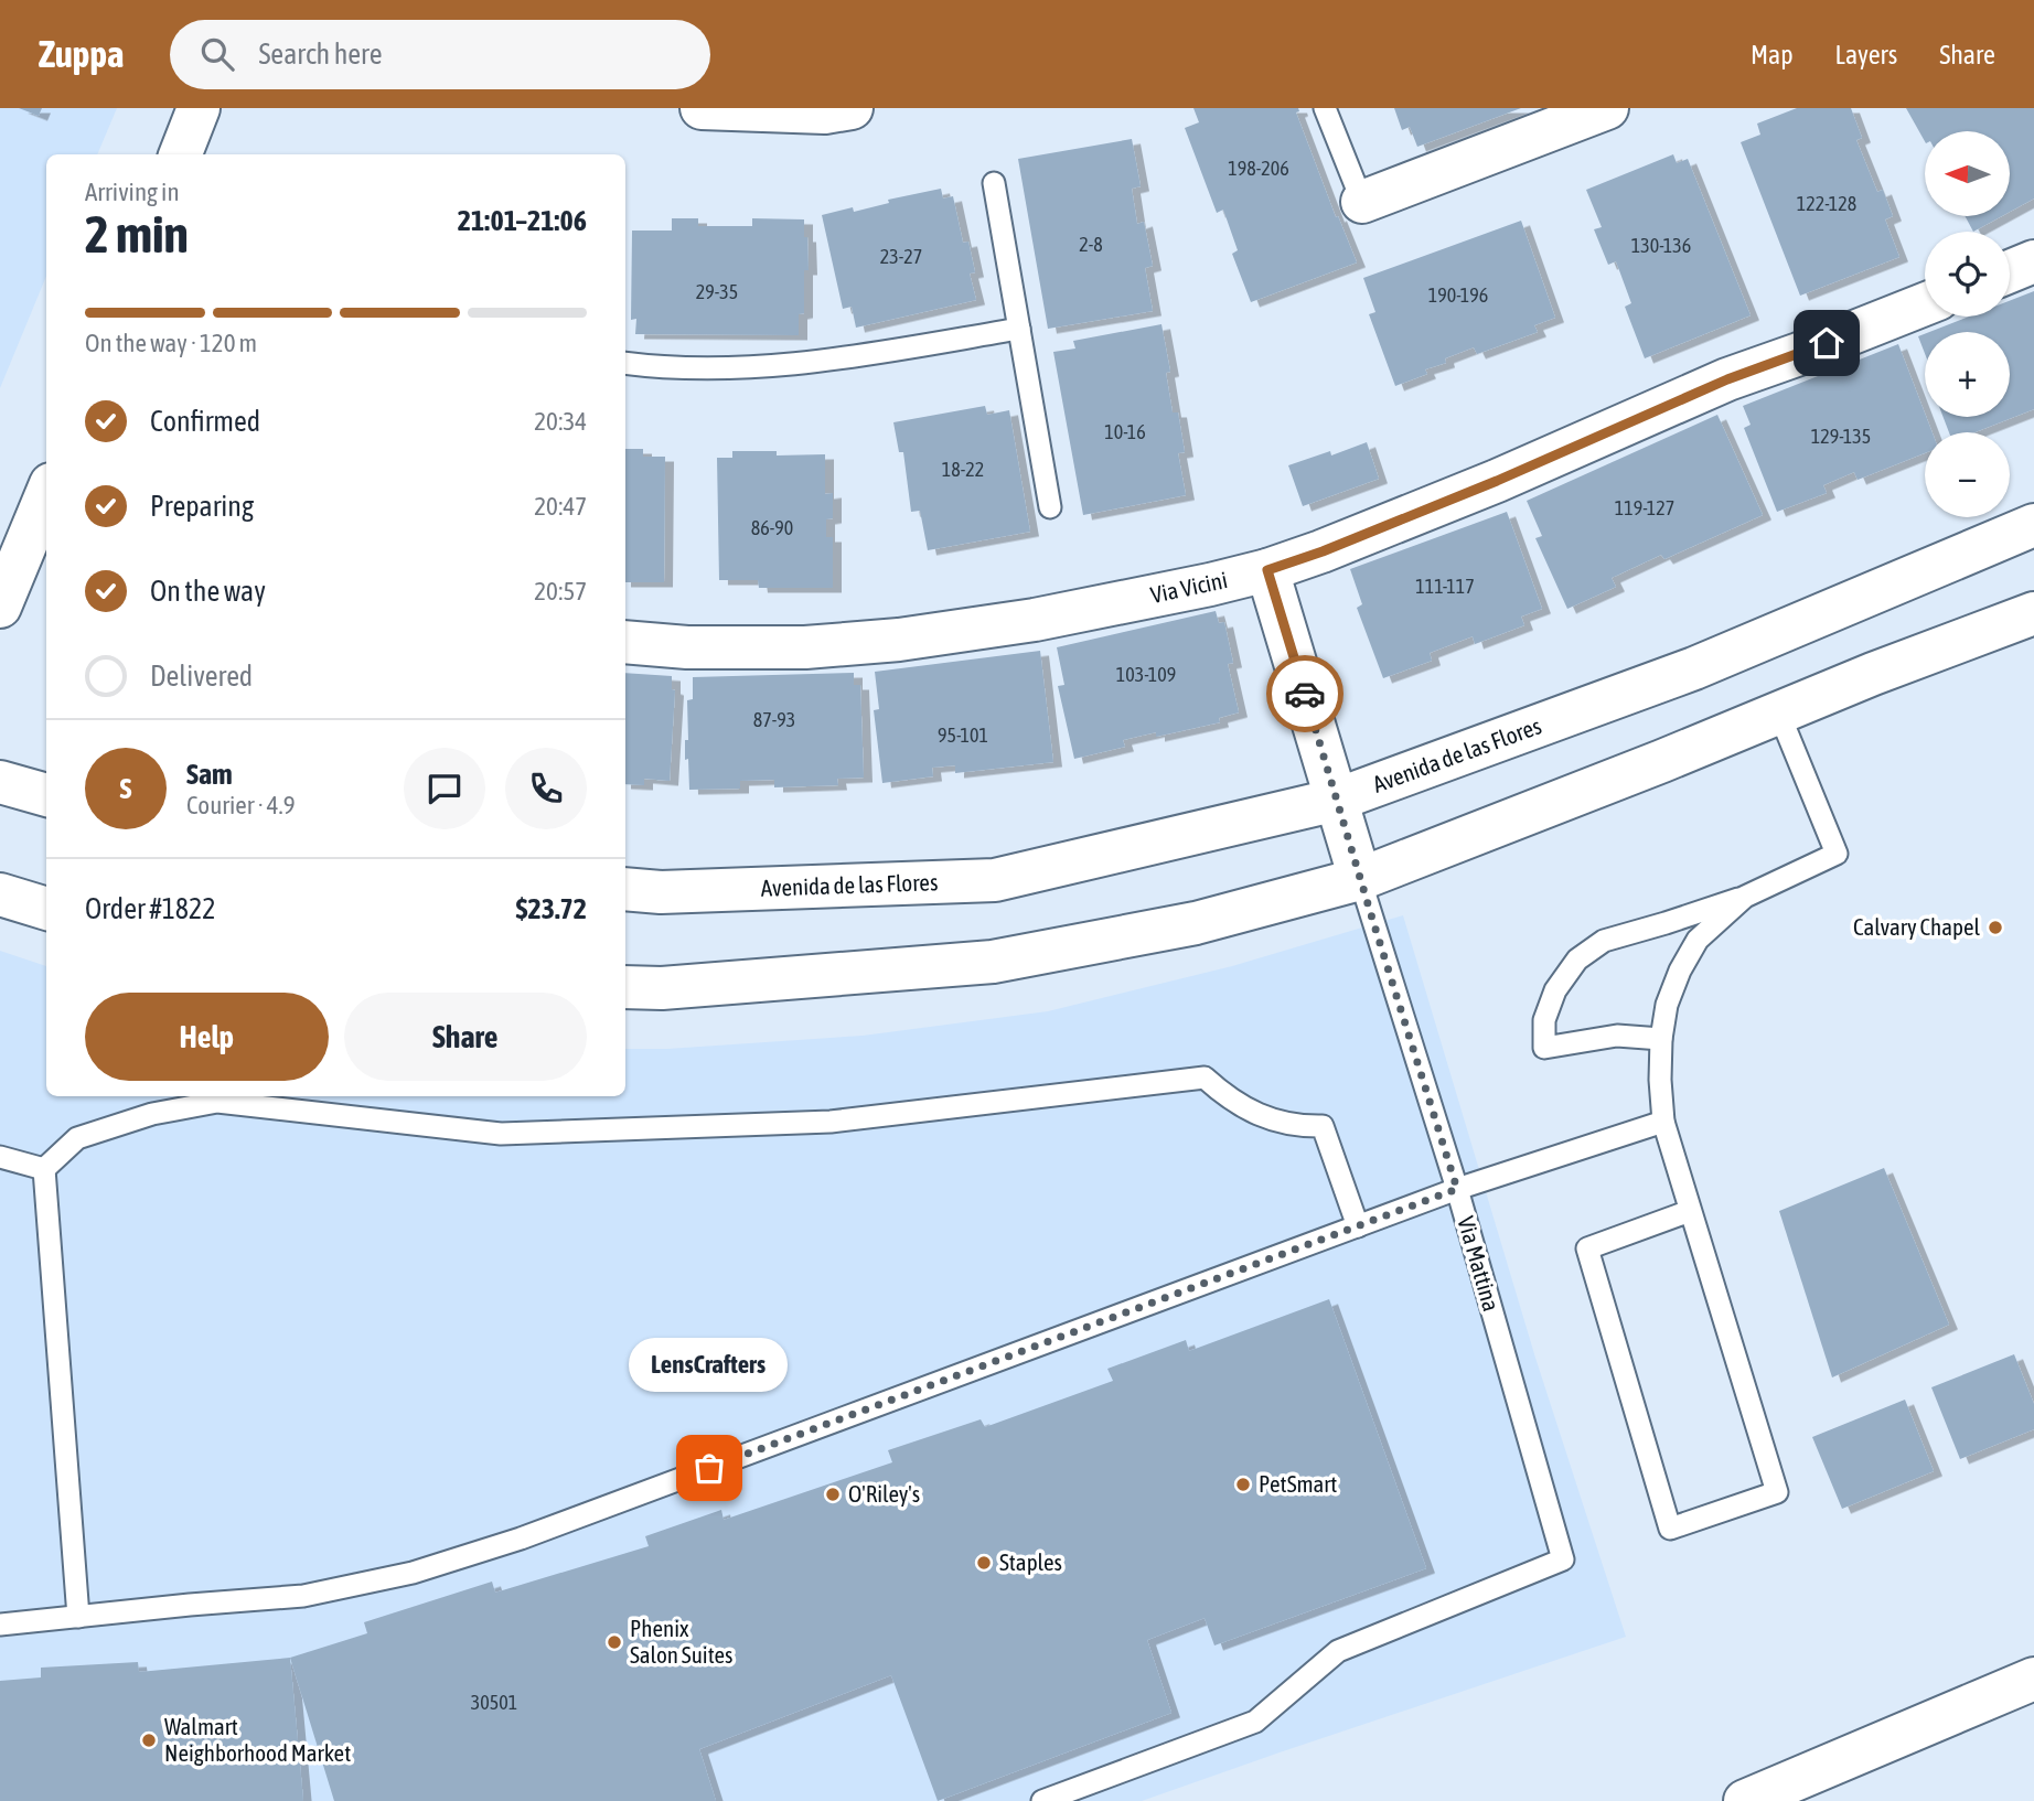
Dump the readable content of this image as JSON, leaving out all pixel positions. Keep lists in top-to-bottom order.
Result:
{
  "streets": {
    "main road": ["Via Vicini", "Avenida de las Flores", "Via Mattina"]
  },
  "crossings": [
    ["Via Vicini", "Via Mattina"],
    ["Avenida de las Flores", "Via Mattina"]
  ],
  "places": [
    "Calvary Chapel",
    "LensCrafters",
    "PetSmart",
    "O'Riley's",
    "Staples",
    "Phenix Salon Suites",
    "Walmart Neighborhood Market"
  ],
  "house_numbers": [
    "198-206",
    "122-128",
    "2-8",
    "130-136",
    "23-27",
    "29-35",
    "190-196",
    "10-16",
    "129-135",
    "18-22",
    "119-127",
    "86-90",
    "111-117",
    "103-109",
    "87-93",
    "95-101",
    "30501"
  ],
  "north": "left",
  "page": {
    "header": "Zuppa",
    "search": "Search here",
    "nav": ["Map", "Layers", "Share"],
    "map_buttons": ["+", "−"],
    "heading": ["2 min", "Arriving in", "21:01–21:06"],
    "panel": [
      "Sam",
      "Courier · 4.9",
      "Order #1822",
      "$23.72"
    ],
    "bar": "On the way · 120 m",
    "list": [
      ["Confirmed", "20:34"],
      ["Preparing", "20:47"],
      ["On the way", "20:57"],
      "Delivered"
    ],
    "round": "S",
    "buttons": ["Help", "Share"],
    "bubble": "LensCrafters"
  }
}
